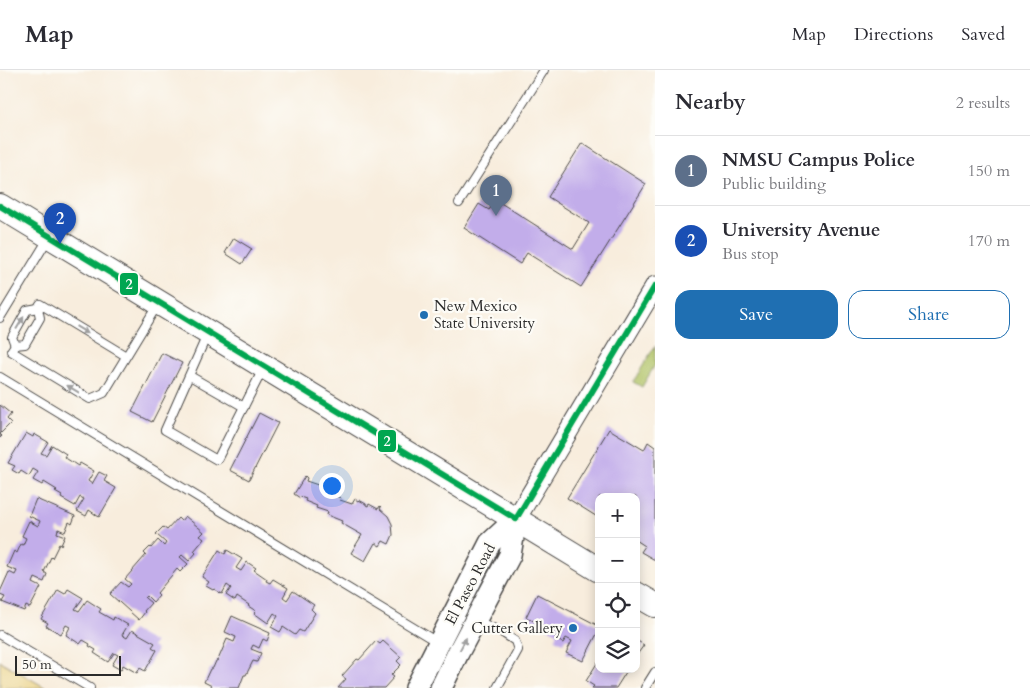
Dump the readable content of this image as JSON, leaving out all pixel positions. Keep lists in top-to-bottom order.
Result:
{
  "streets": {
    "main road": ["El Paseo Road"]
  },
  "places": ["New Mexico State University", "Cutter Gallery"],
  "lines": ["transit line 2"],
  "scale_bar": "50 m",
  "page": {
    "header": "Map",
    "nav": ["Map", "Directions", "Saved"],
    "heading": ["Nearby", "2 results"],
    "list": [
      {
        "mark": "1",
        "name": "NMSU Campus Police",
        "note": "Public building",
        "value": "150 m"
      },
      {
        "mark": "2",
        "name": "University Avenue",
        "note": "Bus stop",
        "value": "170 m"
      }
    ],
    "pins": ["1", "2"],
    "buttons": ["Save", "Share"],
    "map_buttons": ["+", "−"],
    "scale": "50 m"
  }
}
